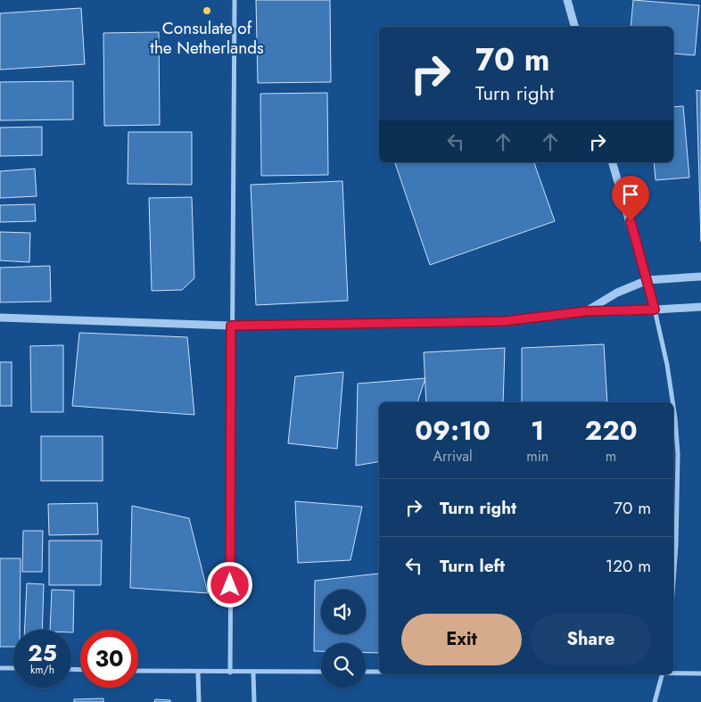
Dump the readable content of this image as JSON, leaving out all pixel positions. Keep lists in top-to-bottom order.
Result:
{
  "places": ["Consulate of the Netherlands"],
  "page": {
    "turn": ["70 m", "Turn right"],
    "eta": [
      "09:10",
      "Arrival",
      "1",
      "min",
      "220",
      "m"
    ],
    "list": [
      {
        "name": "Turn right",
        "value": "70 m"
      },
      {
        "name": "Turn left",
        "value": "120 m"
      }
    ],
    "buttons": ["Exit", "Share"],
    "speed": "25 km/h",
    "limit": "30"
  }
}
